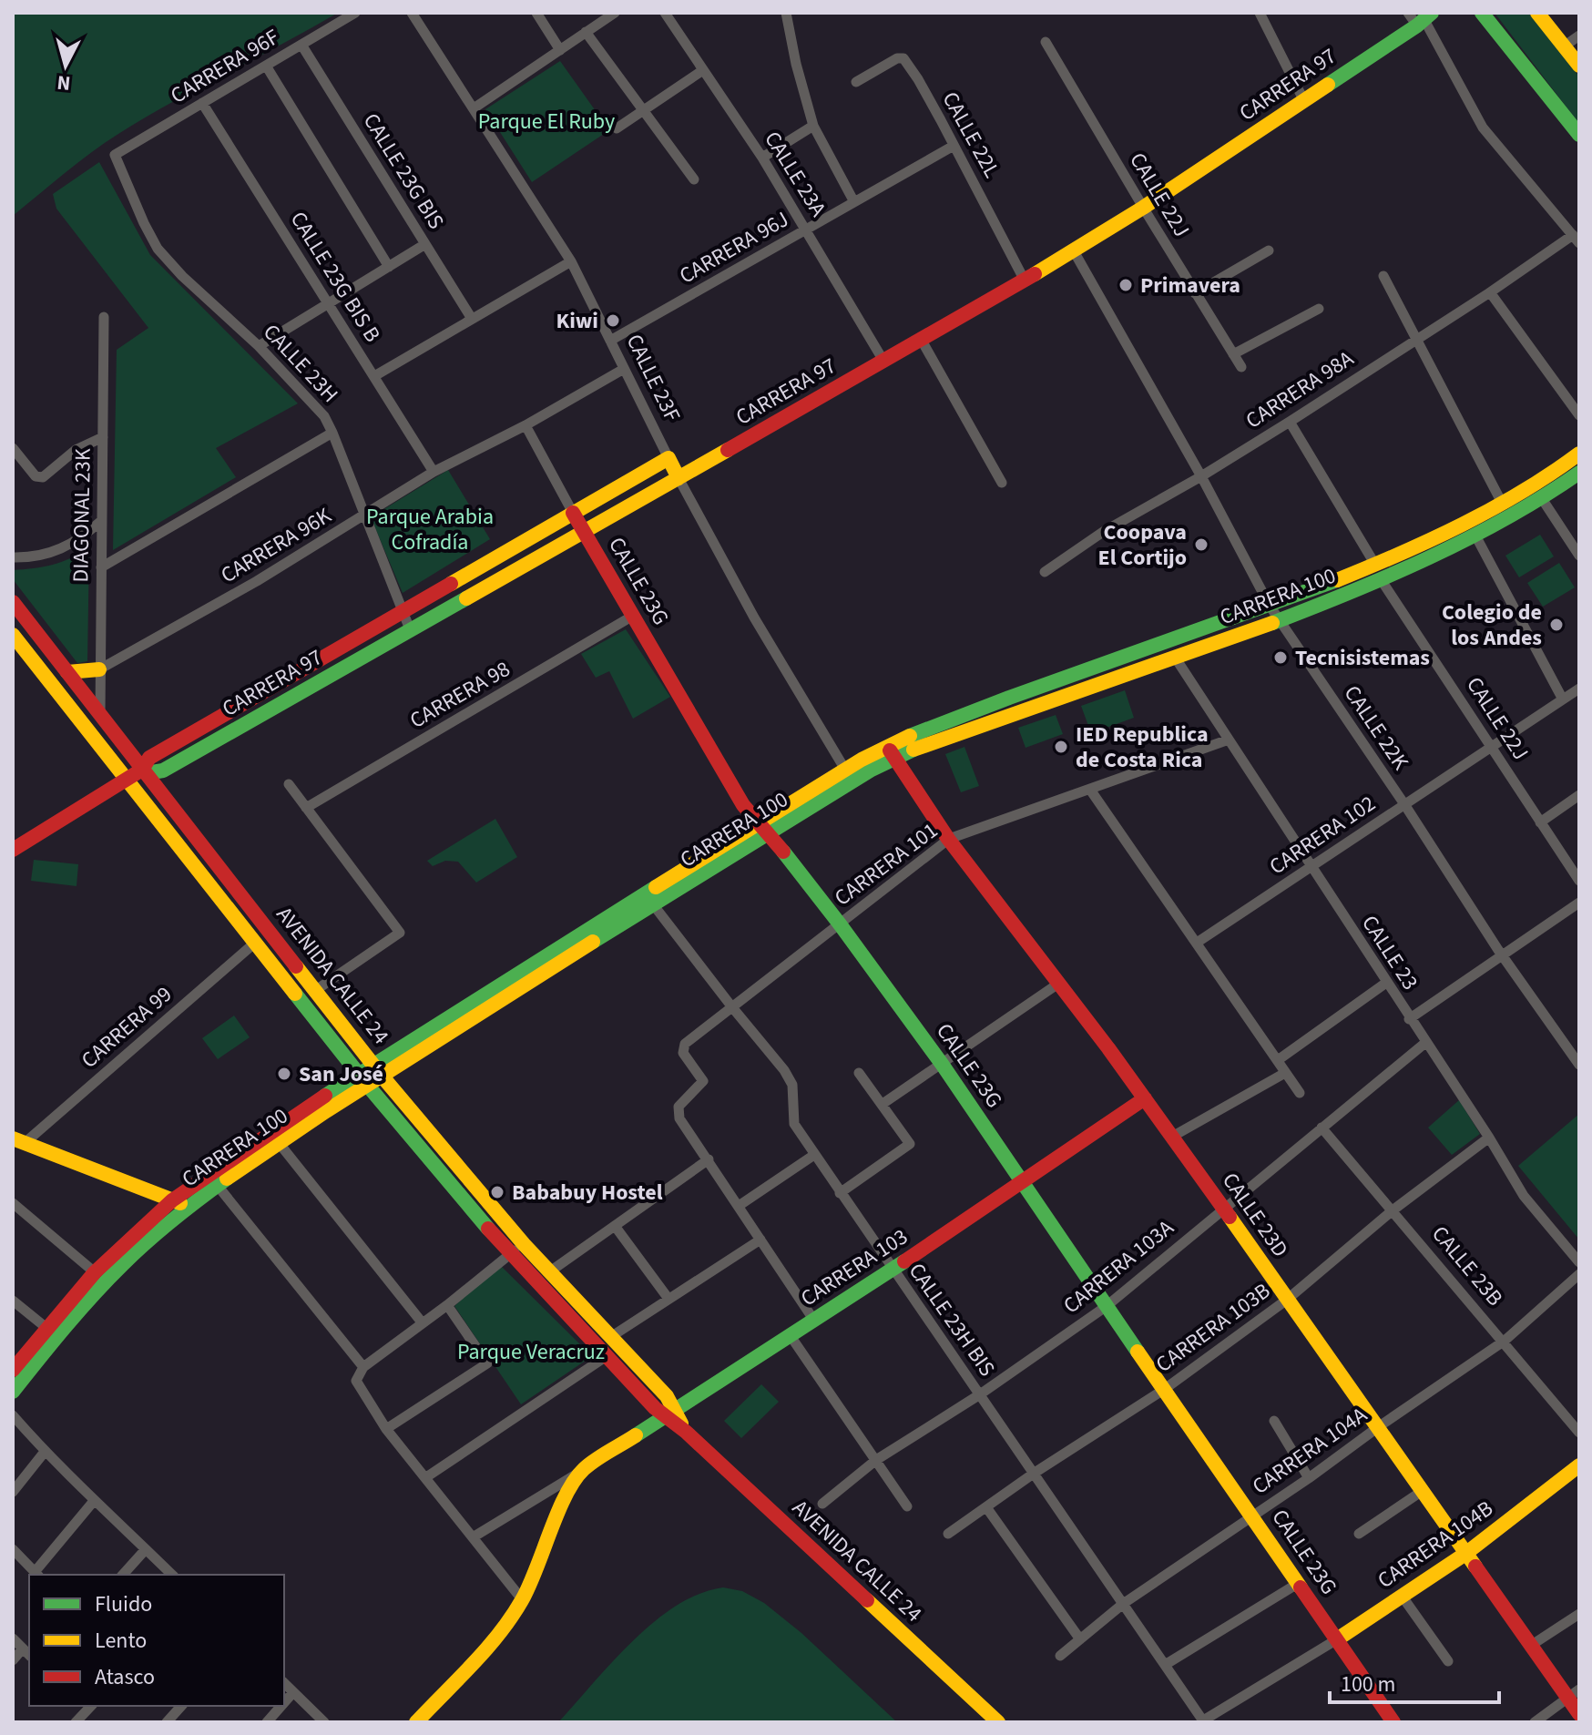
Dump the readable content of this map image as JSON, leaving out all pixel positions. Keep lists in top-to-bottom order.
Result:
{
  "streets": {
    "main road": [
      "CARRERA 97",
      "CALLE 23F",
      "CALLE 23G",
      "CARRERA 100",
      "AVENIDA CALLE 24",
      "CALLE 23D",
      "CARRERA 103",
      "CARRERA 104B"
    ],
    "street": [
      "CARRERA 96F",
      "CALLE 22L",
      "CALLE 23G BIS",
      "CALLE 23A",
      "CALLE 22J",
      "CARRERA 96J",
      "CALLE 23G BIS B",
      "CALLE 23H",
      "CARRERA 98A",
      "DIAGONAL 23K",
      "CARRERA 96K",
      "CARRERA 98",
      "CALLE 22K",
      "CARRERA 102",
      "CARRERA 101",
      "CALLE 23",
      "CARRERA 99",
      "CALLE 23B",
      "CARRERA 103A",
      "CALLE 23H BIS",
      "CARRERA 103B",
      "CARRERA 104A"
    ]
  },
  "crossings": [
    ["CARRERA 96F", "CALLE 23G BIS"],
    ["CARRERA 96F", "CALLE 23G BIS B"],
    ["CARRERA 96F", "CALLE 23H"],
    ["CARRERA 97", "CALLE 22L"],
    ["CARRERA 97", "CALLE 23A"],
    ["CARRERA 97", "CALLE 22J"],
    ["CARRERA 97", "CALLE 23H"],
    ["CARRERA 97", "CALLE 23F"],
    ["CARRERA 97", "CALLE 23G"],
    ["CARRERA 97", "CALLE 22K"],
    ["CARRERA 97", "AVENIDA CALLE 24"],
    ["CALLE 22L", "CARRERA 96J"],
    ["CALLE 23A", "CARRERA 96J"],
    ["CALLE 22J", "CARRERA 98A"],
    ["CALLE 22J", "CARRERA 100"],
    ["CALLE 22J", "CARRERA 102"],
    ["CARRERA 96J", "CALLE 23F"],
    ["CALLE 23G BIS B", "CARRERA 96K"],
    ["CALLE 23H", "CARRERA 96K"],
    ["CALLE 23F", "CARRERA 96K"],
    ["CALLE 23F", "CARRERA 100"],
    ["CARRERA 98A", "CALLE 22K"],
    ["DIAGONAL 23K", "CARRERA 96K"],
    ["DIAGONAL 23K", "AVENIDA CALLE 24"],
    ["CARRERA 96K", "CALLE 23G"],
    ["CALLE 23G", "CARRERA 100"],
    ["CALLE 23G", "CARRERA 98"],
    ["CALLE 23G", "CARRERA 101"],
    ["CALLE 23G", "CARRERA 103A"],
    ["CALLE 23G", "CARRERA 103"],
    ["CALLE 23G", "CARRERA 103B"],
    ["CALLE 23G", "CARRERA 104A"],
    ["CALLE 23G", "CARRERA 104B"],
    ["CARRERA 100", "CALLE 22K"],
    ["CARRERA 100", "CALLE 23"],
    ["CARRERA 100", "AVENIDA CALLE 24"],
    ["CARRERA 100", "CALLE 23D"],
    ["CARRERA 100", "CALLE 23H BIS"],
    ["CALLE 22K", "CARRERA 102"],
    ["CARRERA 102", "CALLE 23"],
    ["CARRERA 101", "CALLE 23"],
    ["CARRERA 101", "CALLE 23D"],
    ["CARRERA 101", "CALLE 23H BIS"],
    ["CALLE 23", "CARRERA 103A"],
    ["CALLE 23", "CARRERA 103B"],
    ["AVENIDA CALLE 24", "CARRERA 99"],
    ["AVENIDA CALLE 24", "CARRERA 103"],
    ["CALLE 23D", "CARRERA 103A"],
    ["CALLE 23D", "CARRERA 103"],
    ["CALLE 23D", "CARRERA 103B"],
    ["CALLE 23D", "CARRERA 104A"],
    ["CALLE 23D", "CARRERA 104B"],
    ["CALLE 23B", "CARRERA 103A"],
    ["CALLE 23B", "CARRERA 103B"],
    ["CALLE 23B", "CARRERA 104A"],
    ["CARRERA 103A", "CALLE 23H BIS"],
    ["CARRERA 103", "CALLE 23H BIS"],
    ["CALLE 23H BIS", "CARRERA 103B"],
    ["CALLE 23H BIS", "CARRERA 104A"],
    ["CALLE 23H BIS", "CARRERA 104B"]
  ],
  "parks": ["Parque El Ruby", "Parque Arabia Cofradía", "Parque Veracruz"],
  "places": [
    "Primavera",
    "Kiwi",
    "Coopava El Cortijo",
    "Colegio de los Andes",
    "Tecnisistemas",
    "IED Republica de Costa Rica",
    "San José",
    "Bababuy Hostel"
  ],
  "legend": ["Fluido", "Lento", "Atasco"],
  "scale_bar": "100 m",
  "north": "bottom"
}
